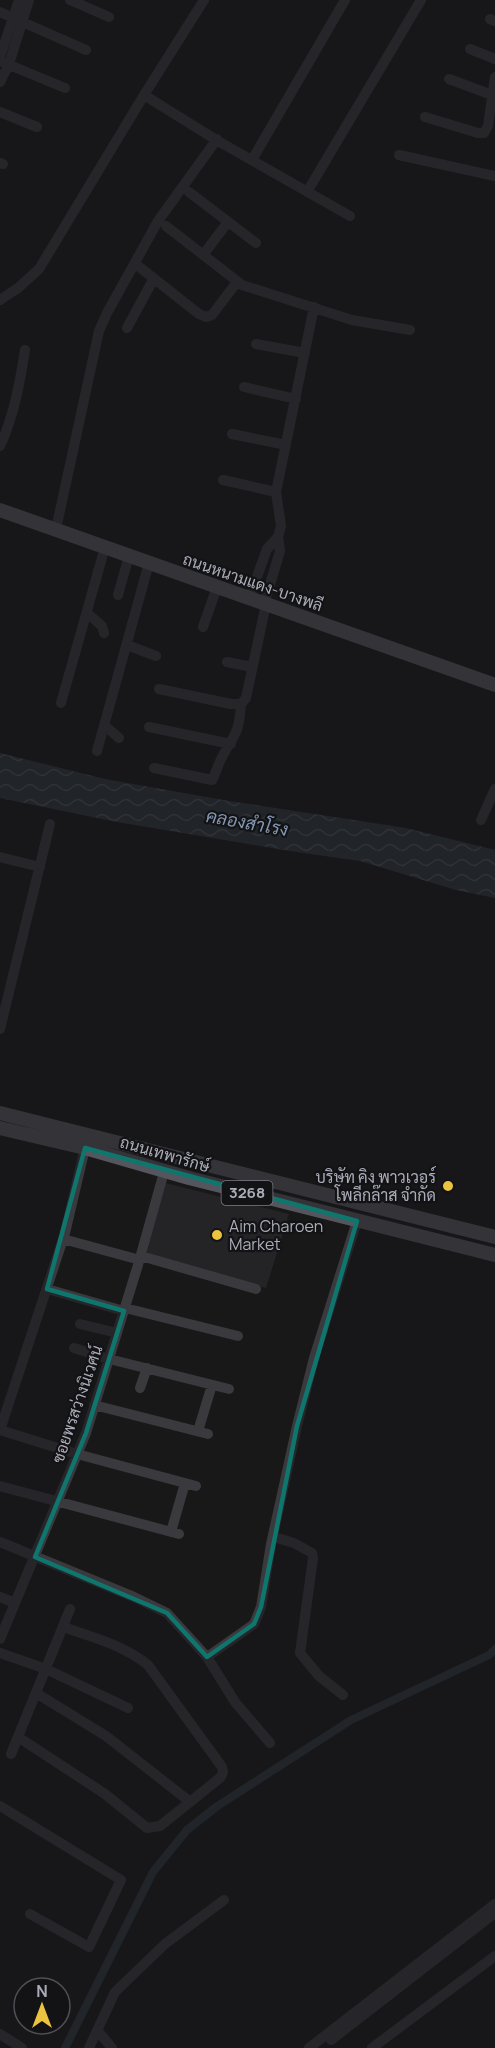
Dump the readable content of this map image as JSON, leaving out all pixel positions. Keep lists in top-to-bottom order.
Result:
{
  "streets": {
    "main road": ["ถนนหนามแดง-บางพลี", "ถนนเทพารักษ์", "3268"],
    "street": ["ซอยพรสว่างนิเวศน์"]
  },
  "crossings": [
    ["ถนนเทพารักษ์", "ซอยพรสว่างนิเวศน์"]
  ],
  "water": ["คลองสำโรง"],
  "places": ["บริษัท คิง พาวเวอร์ โพลีกล๊าส จำกัด", "Aim Charoen Market"],
  "north": "top"
}
